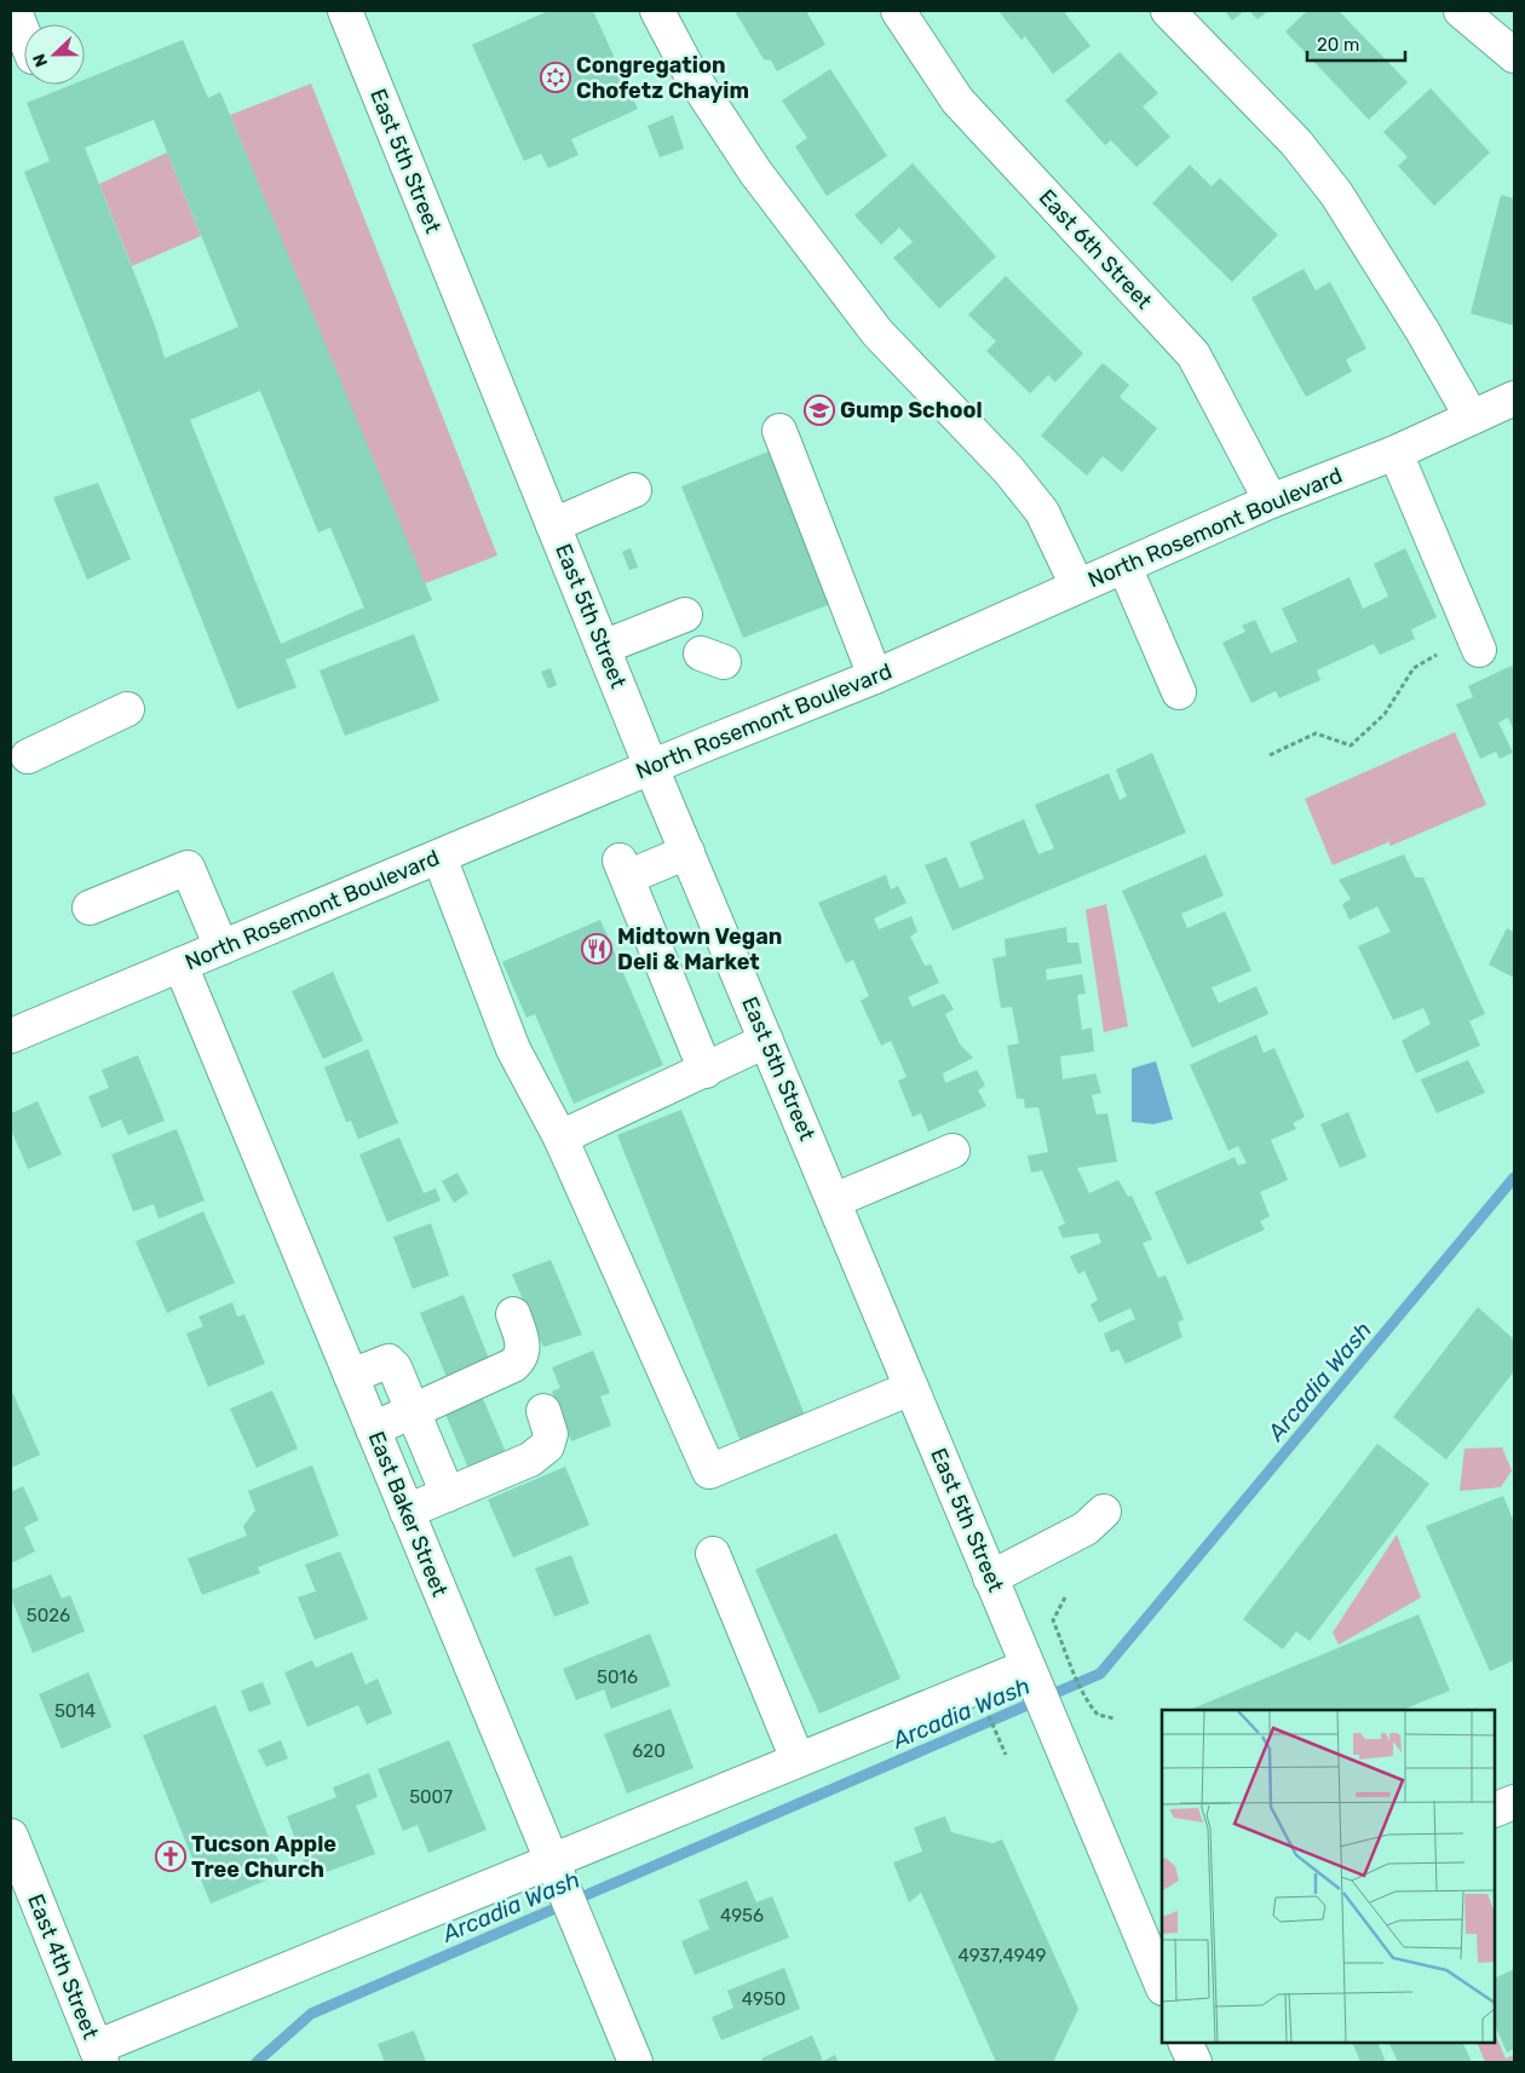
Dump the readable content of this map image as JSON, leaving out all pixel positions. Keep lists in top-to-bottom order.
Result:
{
  "streets": {
    "street": [
      "East 5th Street",
      "East 6th Street",
      "North Rosemont Boulevard",
      "East Baker Street",
      "East 4th Street"
    ]
  },
  "crossings": [
    ["East 5th Street", "North Rosemont Boulevard"],
    ["East 6th Street", "North Rosemont Boulevard"],
    ["North Rosemont Boulevard", "East Baker Street"]
  ],
  "water": ["Arcadia Wash"],
  "places": {
    "synagogue": ["Congregation Chofetz Chayim"],
    "school or university": ["Gump School"],
    "restaurant": ["Midtown Vegan Deli & Market"],
    "church": ["Tucson Apple Tree Church"]
  },
  "house_numbers": [
    "5026",
    "5016",
    "5014",
    "620",
    "5007",
    "4956",
    "4937,4949",
    "4950"
  ],
  "scale_bar": "20 m",
  "north": "left"
}
